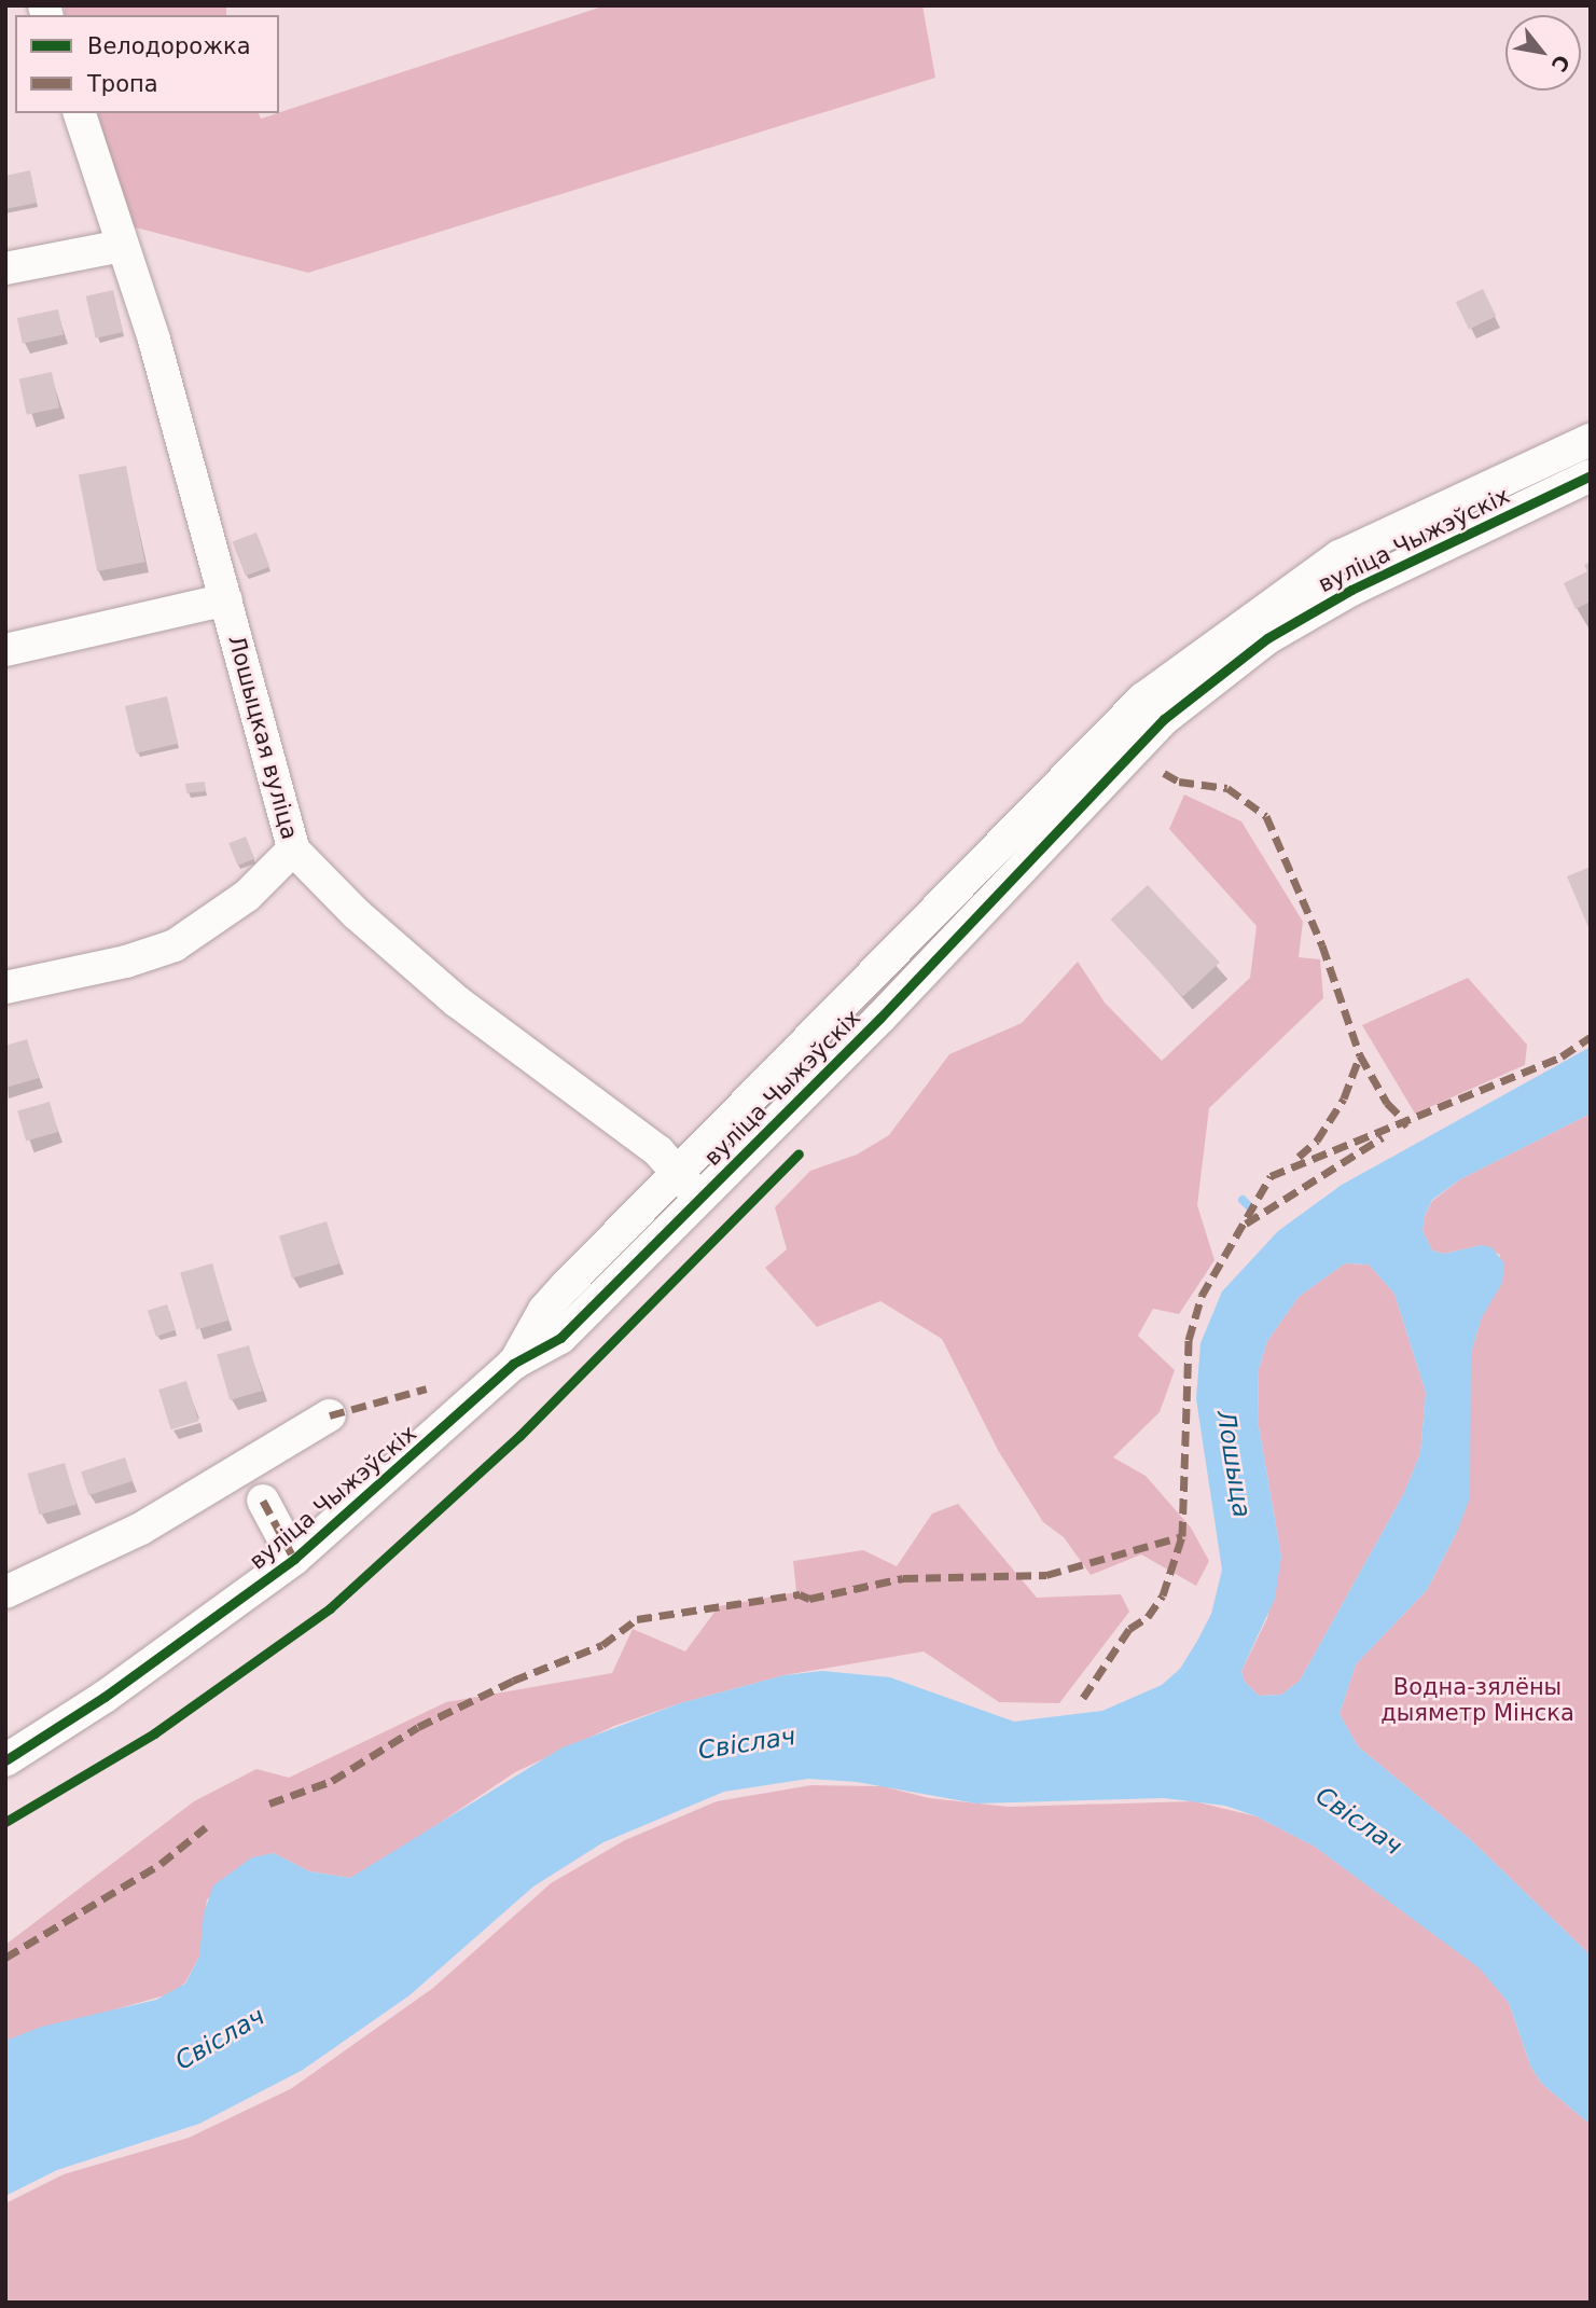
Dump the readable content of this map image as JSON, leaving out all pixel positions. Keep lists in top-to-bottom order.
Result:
{
  "streets": {
    "street": ["вуліца Чыжэўскіх", "Лошыцкая вуліца"]
  },
  "crossings": [
    ["вуліца Чыжэўскіх", "Лошыцкая вуліца"]
  ],
  "water": ["Лошыца", "Свіслач"],
  "parks": ["Водна-зялёны дыяметр Мінска"],
  "legend": ["Велодорожка", "Тропа"],
  "north": "bottom right"
}
